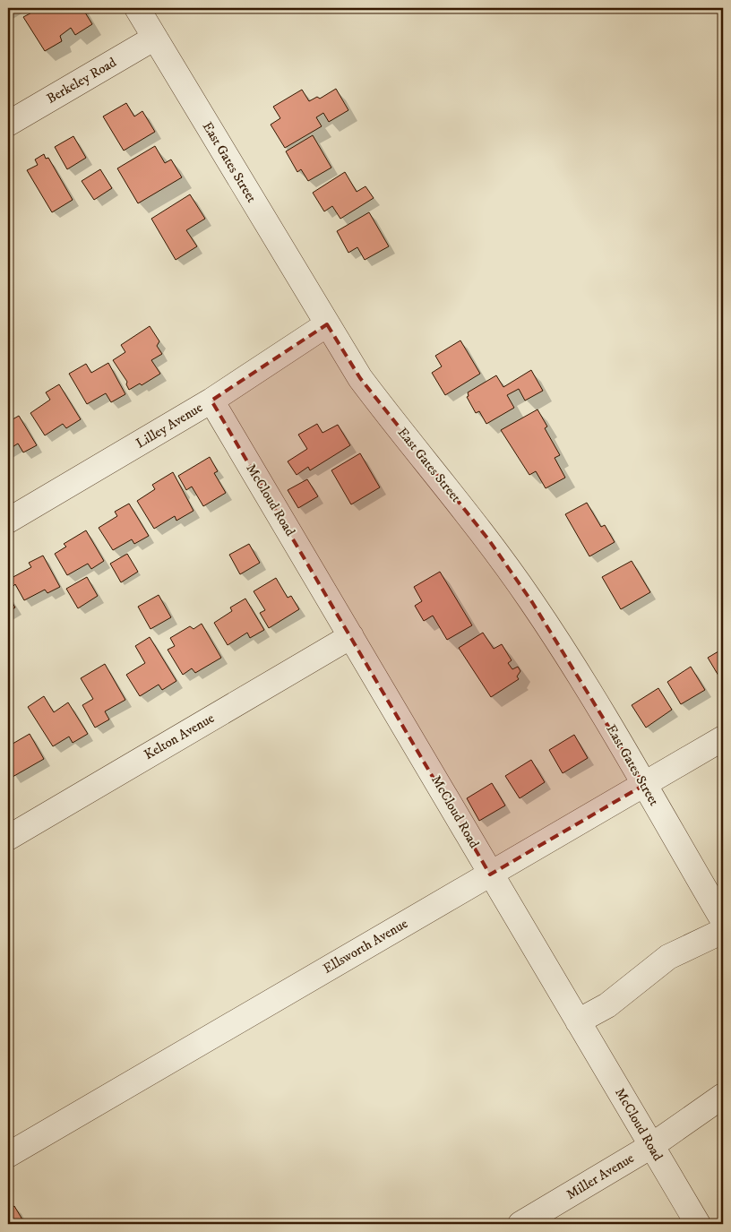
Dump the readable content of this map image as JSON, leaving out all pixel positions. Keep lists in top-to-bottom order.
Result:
{
  "streets": {
    "street": [
      "Berkeley Road",
      "East Gates Street",
      "Lilley Avenue",
      "McCloud Road",
      "Kelton Avenue",
      "Ellsworth Avenue",
      "Miller Avenue"
    ]
  },
  "crossings": [
    ["Berkeley Road", "East Gates Street"],
    ["East Gates Street", "Lilley Avenue"],
    ["East Gates Street", "Ellsworth Avenue"],
    ["Lilley Avenue", "McCloud Road"],
    ["McCloud Road", "Kelton Avenue"],
    ["McCloud Road", "Ellsworth Avenue"],
    ["McCloud Road", "Miller Avenue"]
  ]
}
